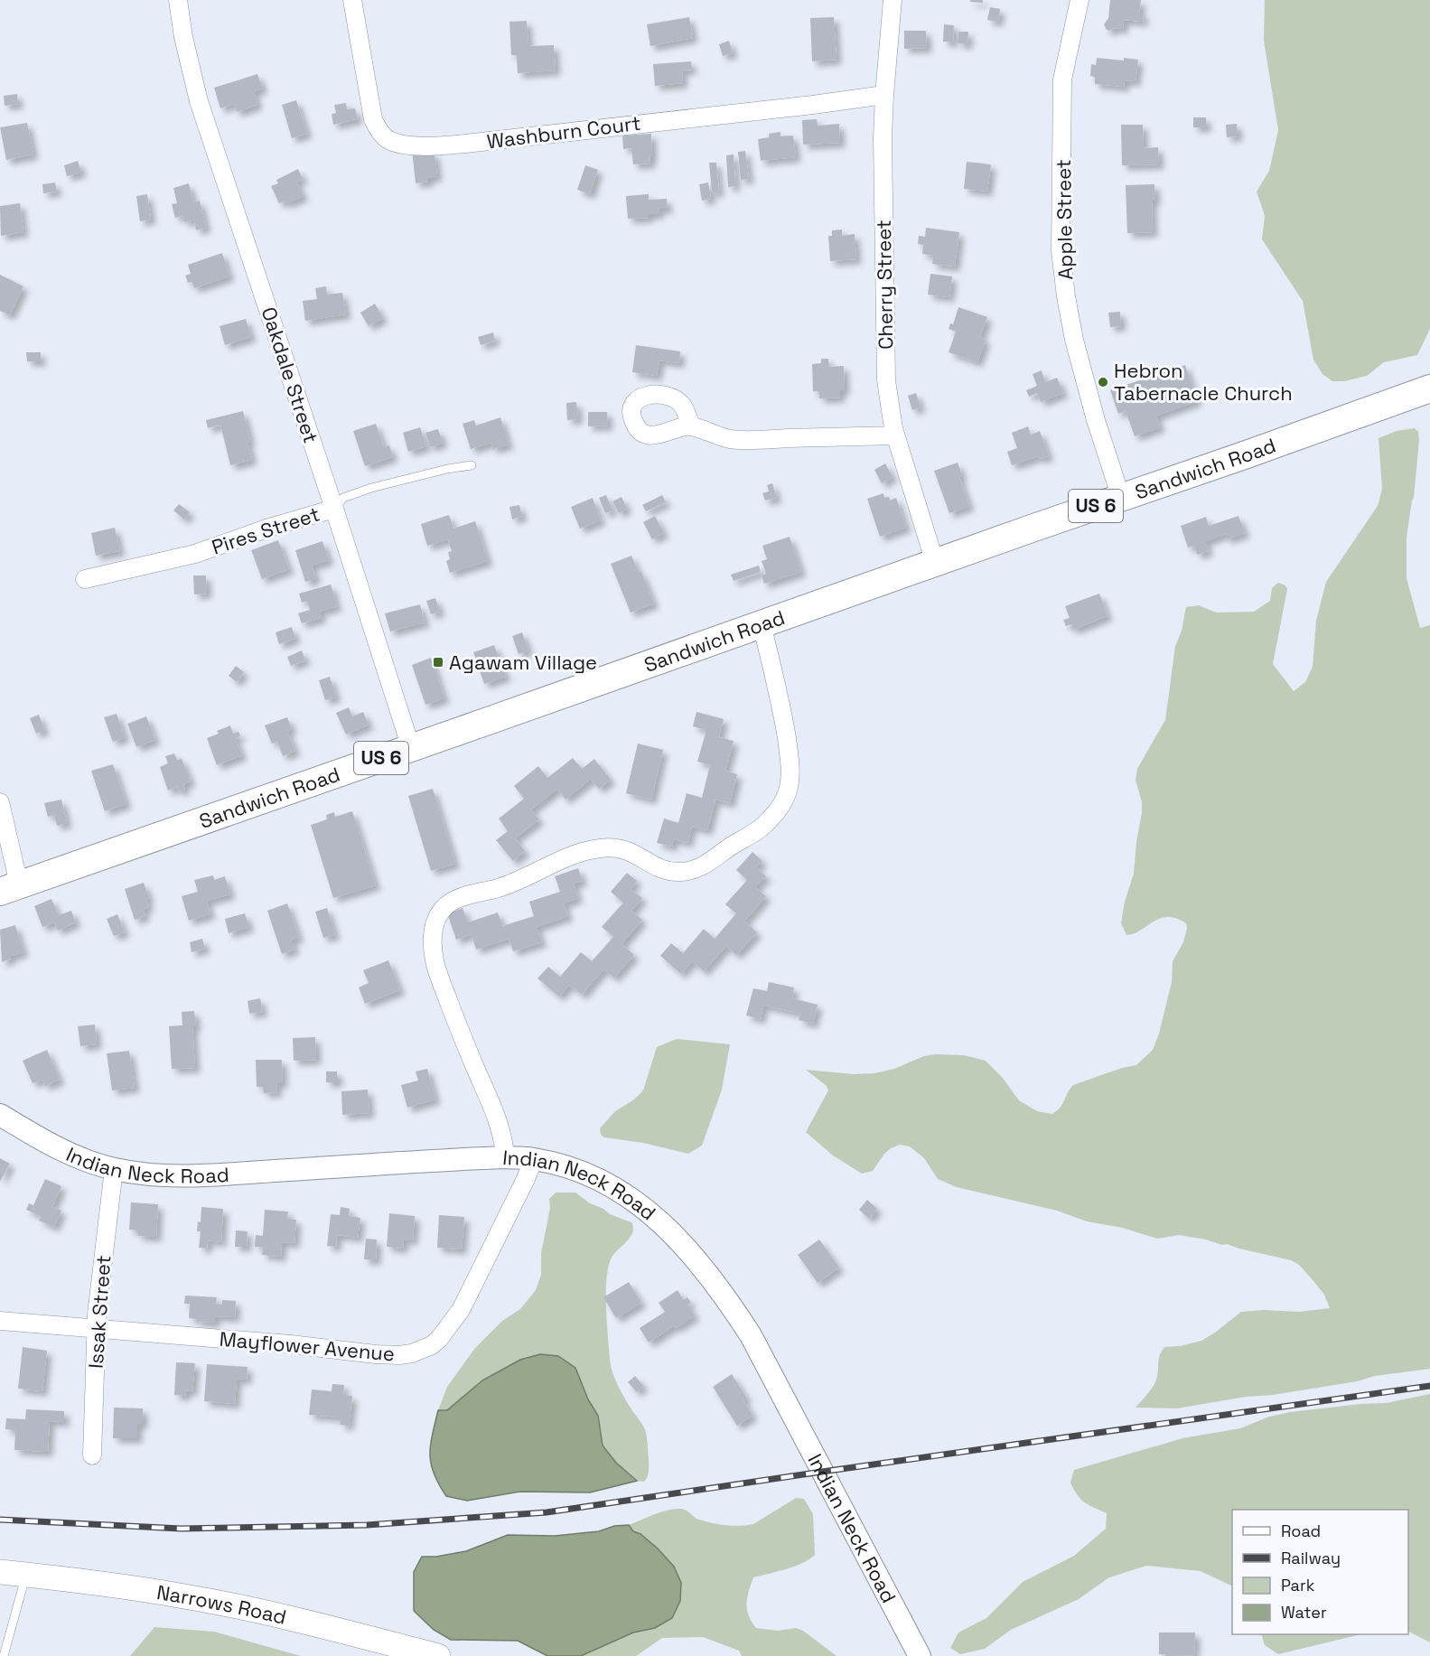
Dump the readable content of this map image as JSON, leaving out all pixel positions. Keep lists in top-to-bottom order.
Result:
{
  "streets": {
    "main road": ["Sandwich Road", "US 6", "Narrows Road"],
    "street": [
      "Washburn Court",
      "Apple Street",
      "Cherry Street",
      "Oakdale Street",
      "Pires Street",
      "Indian Neck Road",
      "Issak Street",
      "Mayflower Avenue"
    ]
  },
  "crossings": [
    ["Washburn Court", "Cherry Street"],
    ["Apple Street", "Sandwich Road"],
    ["Cherry Street", "Sandwich Road"],
    ["Oakdale Street", "Sandwich Road"],
    ["Oakdale Street", "Pires Street"],
    ["Indian Neck Road", "Issak Street"],
    ["Indian Neck Road", "Mayflower Avenue"],
    ["Issak Street", "Mayflower Avenue"]
  ],
  "places": {
    "other": ["Hebron Tabernacle Church"],
    "transit": ["Agawam Village"]
  },
  "legend": [
    "Road",
    "Railway",
    "Park",
    "Water"
  ]
}
